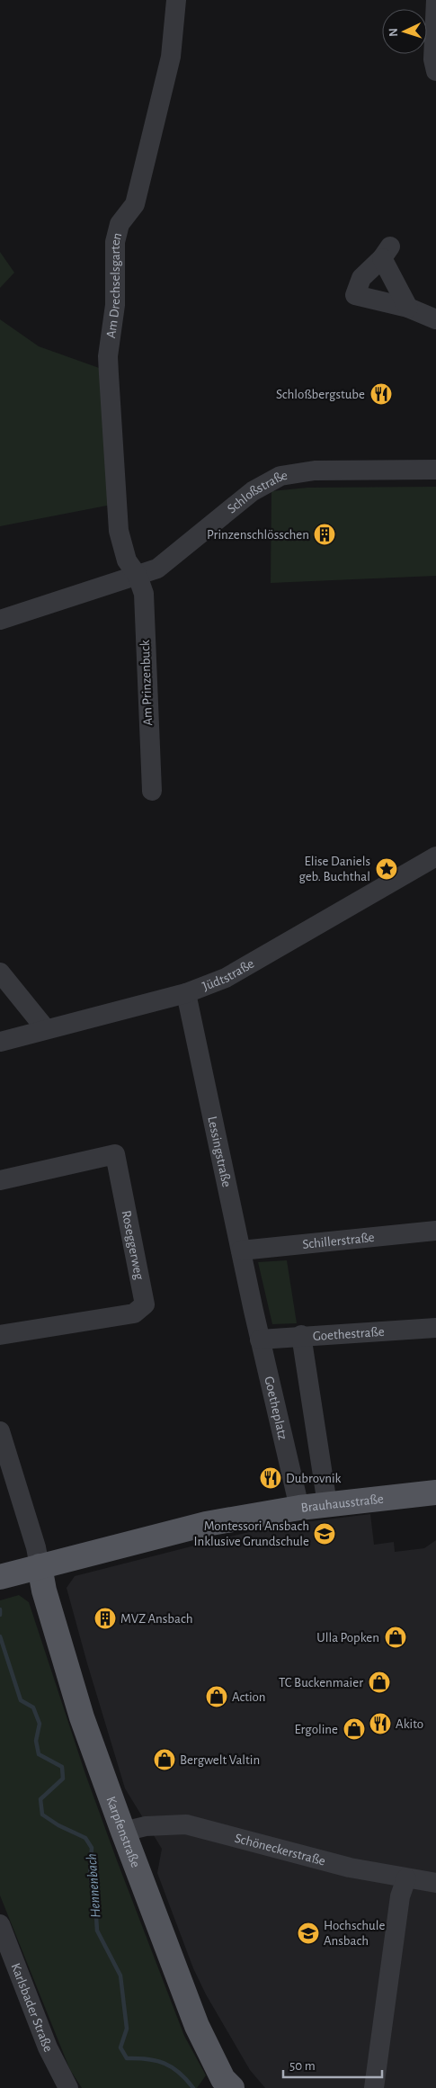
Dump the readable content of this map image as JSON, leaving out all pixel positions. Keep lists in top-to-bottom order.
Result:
{
  "streets": {
    "main road": ["Brauhausstraße", "Karpfenstraße"],
    "street": [
      "Am Drechselsgarten",
      "Schloßstraße",
      "Am Prinzenbuck",
      "Jüdtstraße",
      "Lessingstraße",
      "Schillerstraße",
      "Roseggerweg",
      "Goethestraße",
      "Goetheplatz",
      "Schöneckerstraße",
      "Karlsbader Straße"
    ]
  },
  "crossings": [
    ["Am Drechselsgarten", "Schloßstraße"],
    ["Am Drechselsgarten", "Am Prinzenbuck"],
    ["Schloßstraße", "Am Prinzenbuck"],
    ["Jüdtstraße", "Lessingstraße"],
    ["Lessingstraße", "Schillerstraße"],
    ["Lessingstraße", "Goetheplatz"],
    ["Goethestraße", "Goetheplatz"],
    ["Goetheplatz", "Brauhausstraße"],
    ["Brauhausstraße", "Karpfenstraße"],
    ["Karpfenstraße", "Schöneckerstraße"]
  ],
  "water": ["Hennenbach"],
  "places": {
    "restaurant": ["Schloßbergstube", "Dubrovnik", "Akito"],
    "building": ["Prinzenschlösschen", "MVZ Ansbach"],
    "place": ["Elise Daniels geb. Buchthal"],
    "school or university": ["Montessori Ansbach Inklusive Grundschule", "Hochschule Ansbach"],
    "shop": [
      "Ulla Popken",
      "TC Buckenmaier",
      "Action",
      "Ergoline",
      "Bergwelt Valtin"
    ]
  },
  "scale_bar": "50 m",
  "north": "left"
}
